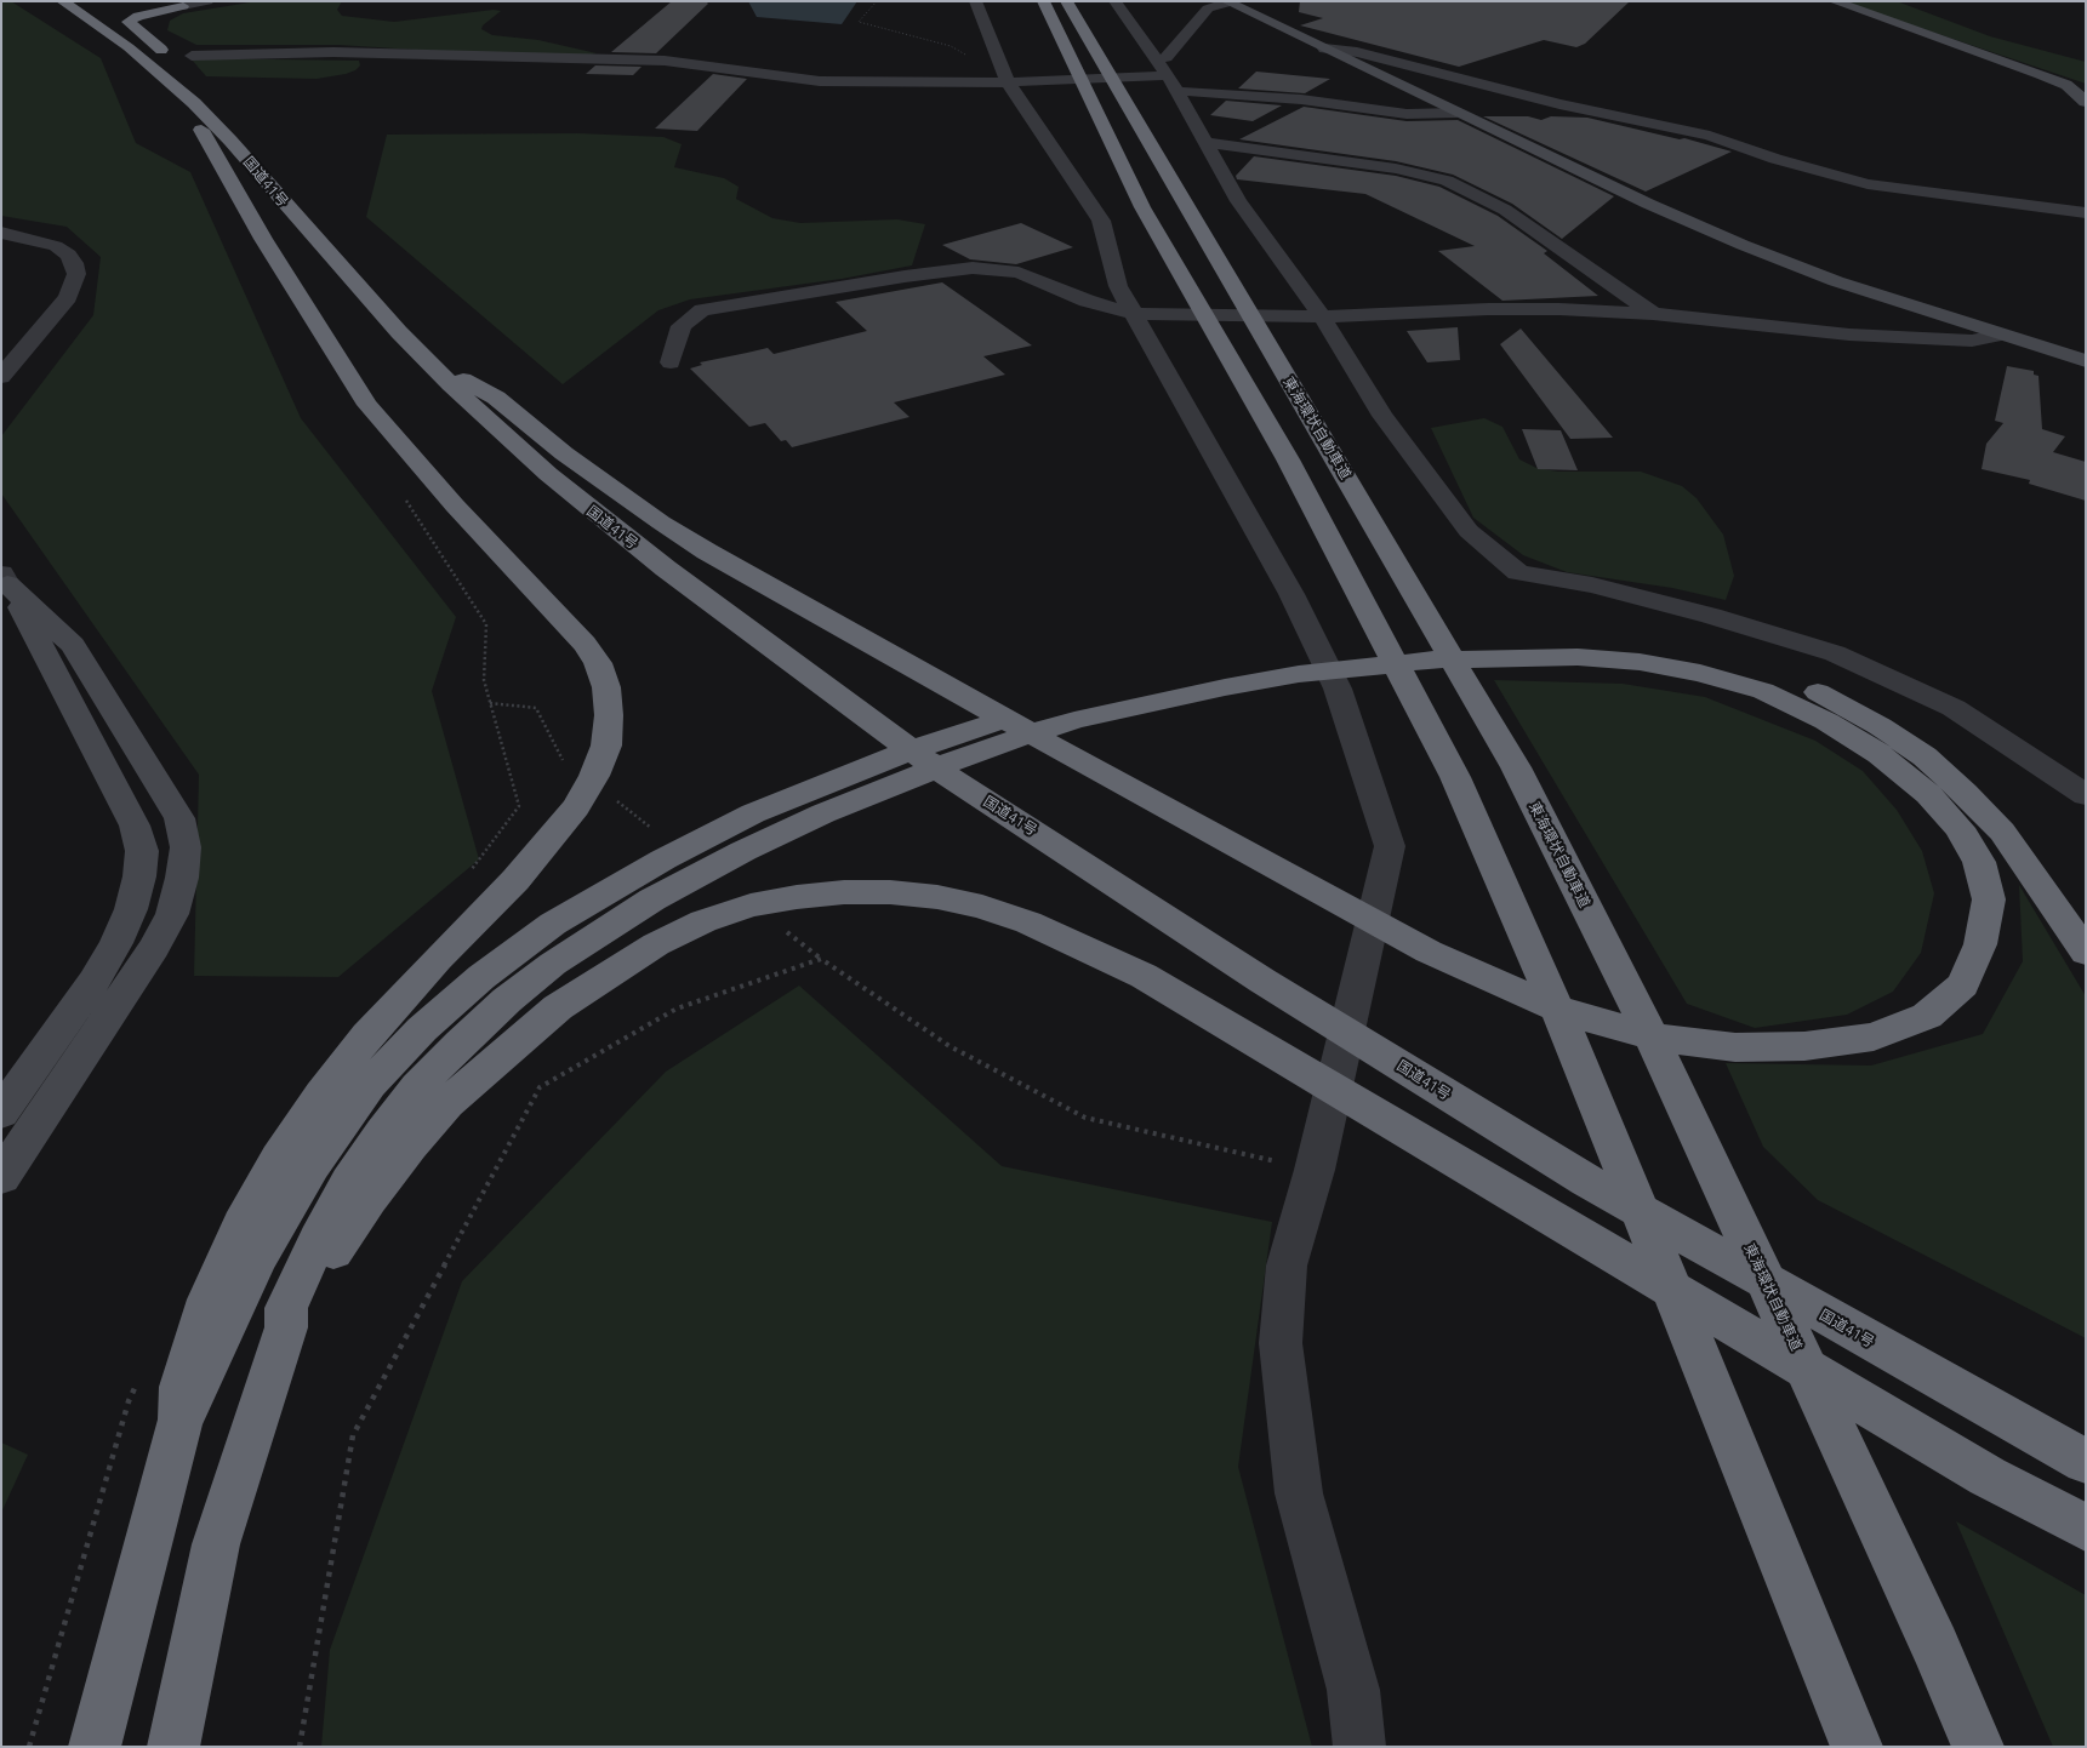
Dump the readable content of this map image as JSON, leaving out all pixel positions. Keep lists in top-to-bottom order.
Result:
{
  "streets": {
    "highway": ["国道41号", "東海環状自動車道"]
  }
}
